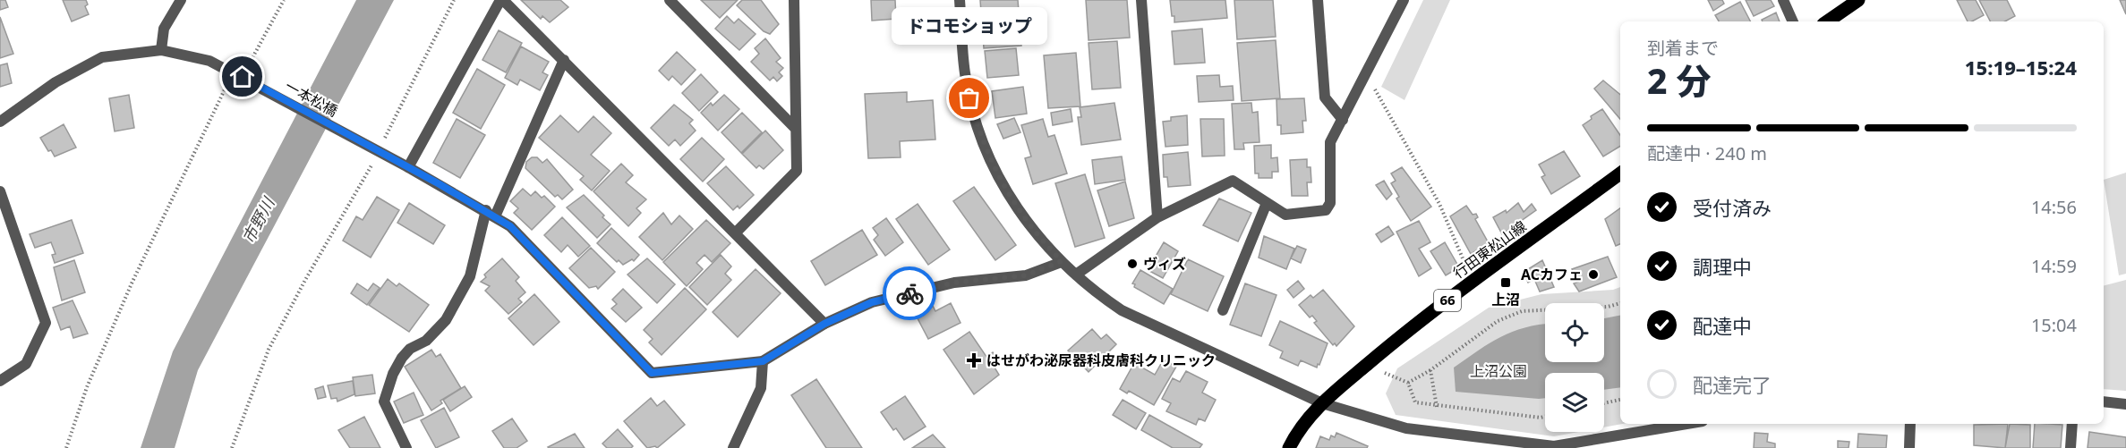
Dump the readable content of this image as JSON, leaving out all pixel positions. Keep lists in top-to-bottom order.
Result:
{
  "streets": {
    "main road": ["行田東松山線", "66"],
    "street": ["一本松橋"]
  },
  "water": ["市野川"],
  "parks": ["上沼公園"],
  "places": {
    "other": ["ドコモショップ", "ヴィズ", "ACカフェ"],
    "transit": ["上沼"],
    "health": ["はせがわ泌尿器科皮膚科クリニック"]
  },
  "page": {
    "bubble": "ドコモショップ",
    "heading": ["2 分", "到着まで", "15:19–15:24"],
    "bar": "配達中 · 240 m",
    "list": [
      ["受付済み", "14:56"],
      ["調理中", "14:59"],
      ["配達中", "15:04"],
      "配達完了"
    ]
  }
}
